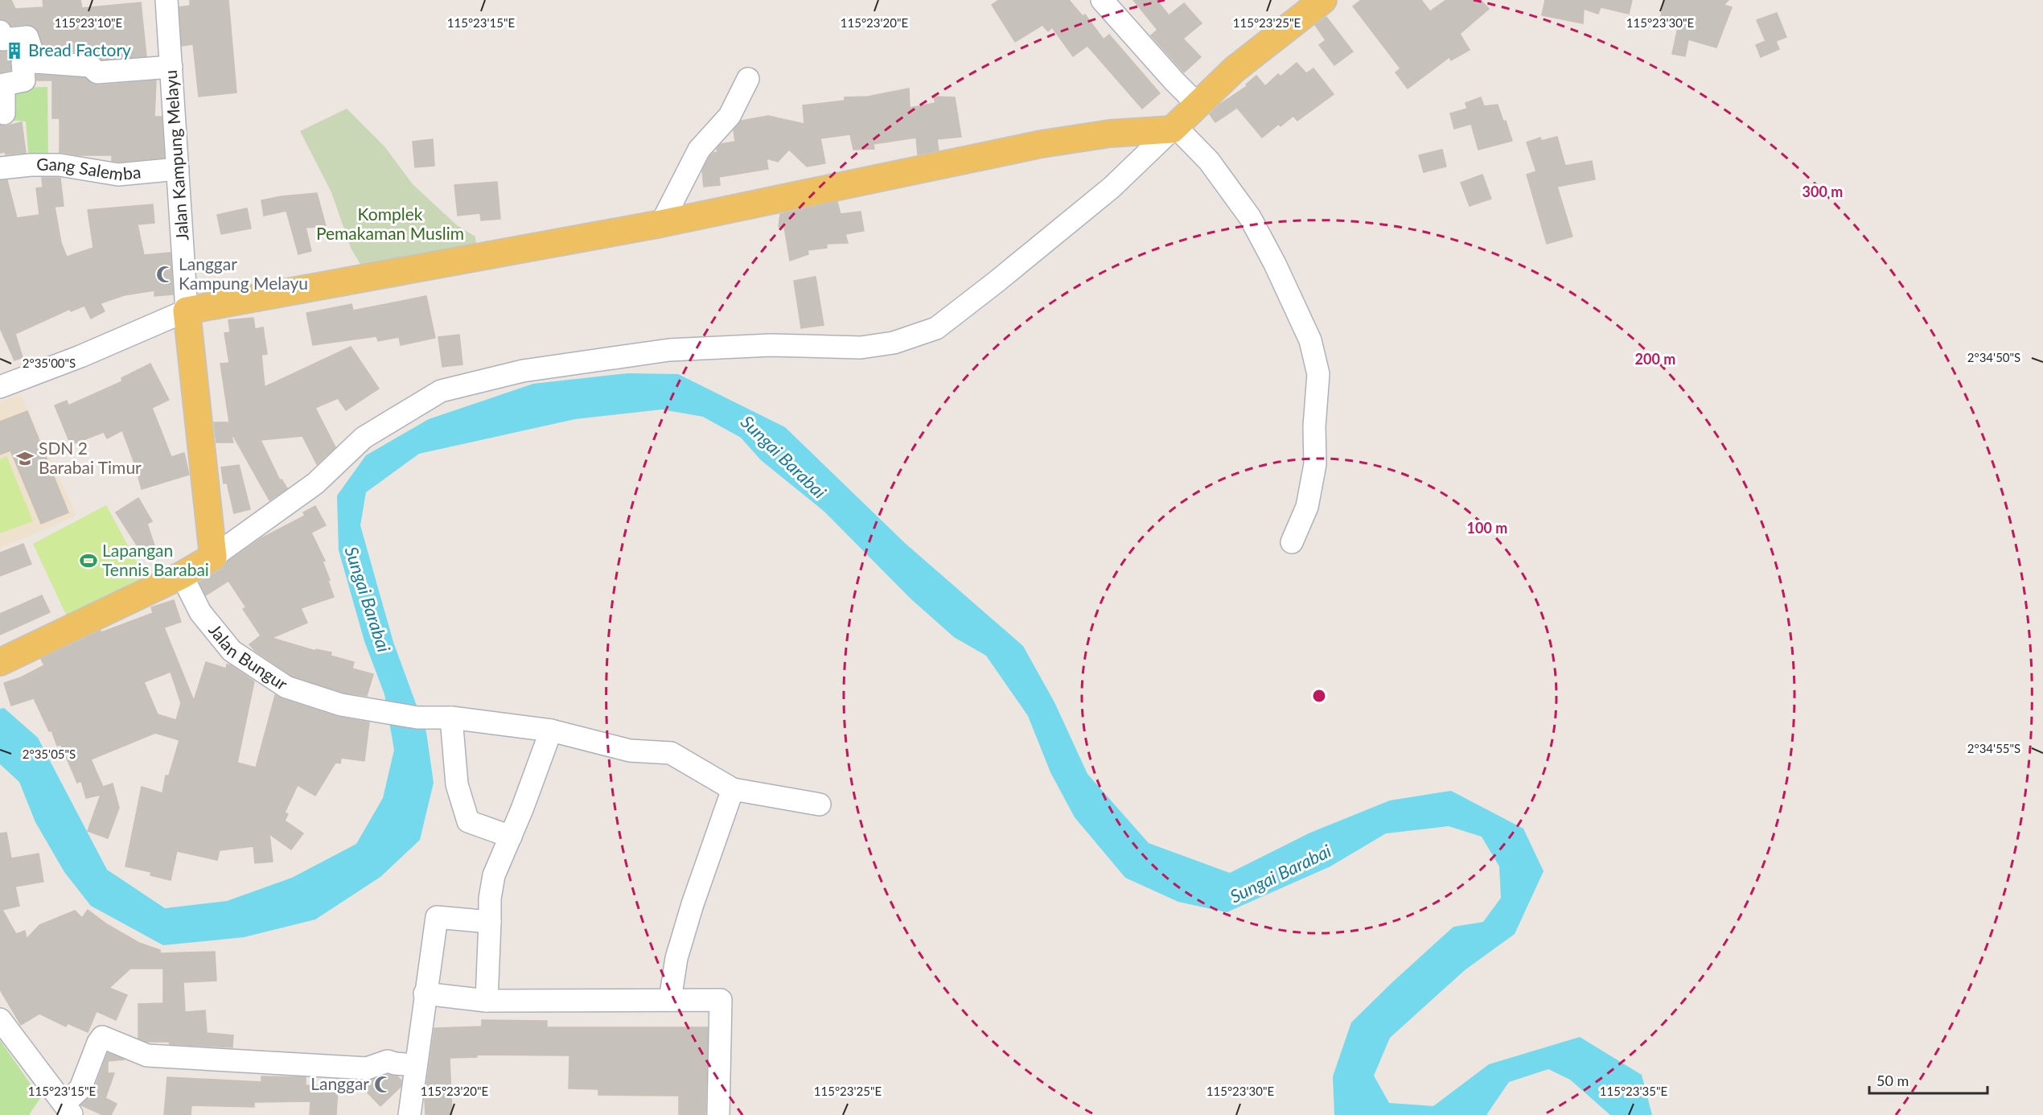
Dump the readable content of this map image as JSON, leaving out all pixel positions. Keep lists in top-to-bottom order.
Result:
{
  "streets": {
    "street": ["Jalan Kampung Melayu", "Gang Salemba", "Jalan Bungur"]
  },
  "crossings": [
    ["Jalan Kampung Melayu", "Gang Salemba"]
  ],
  "water": ["Sungai Barabai"],
  "parks": ["Komplek Pemakaman Muslim"],
  "places": {
    "building": ["Bread Factory"],
    "mosque": ["Langgar Kampung Melayu", "Langgar"],
    "school or university": ["SDN 2 Barabai Timur"],
    "sports": ["Lapangan Tennis Barabai"]
  },
  "scale_bar": "50 m",
  "coordinates": [
    "115°23'10\"E",
    "115°23'15\"E",
    "115°23'20\"E",
    "115°23'25\"E",
    "115°23'30\"E",
    "2°34'50\"S",
    "2°35'00\"S",
    "2°34'55\"S",
    "2°35'05\"S",
    "115°23'35\"E"
  ],
  "rings": ["300 m", "200 m", "100 m"]
}
